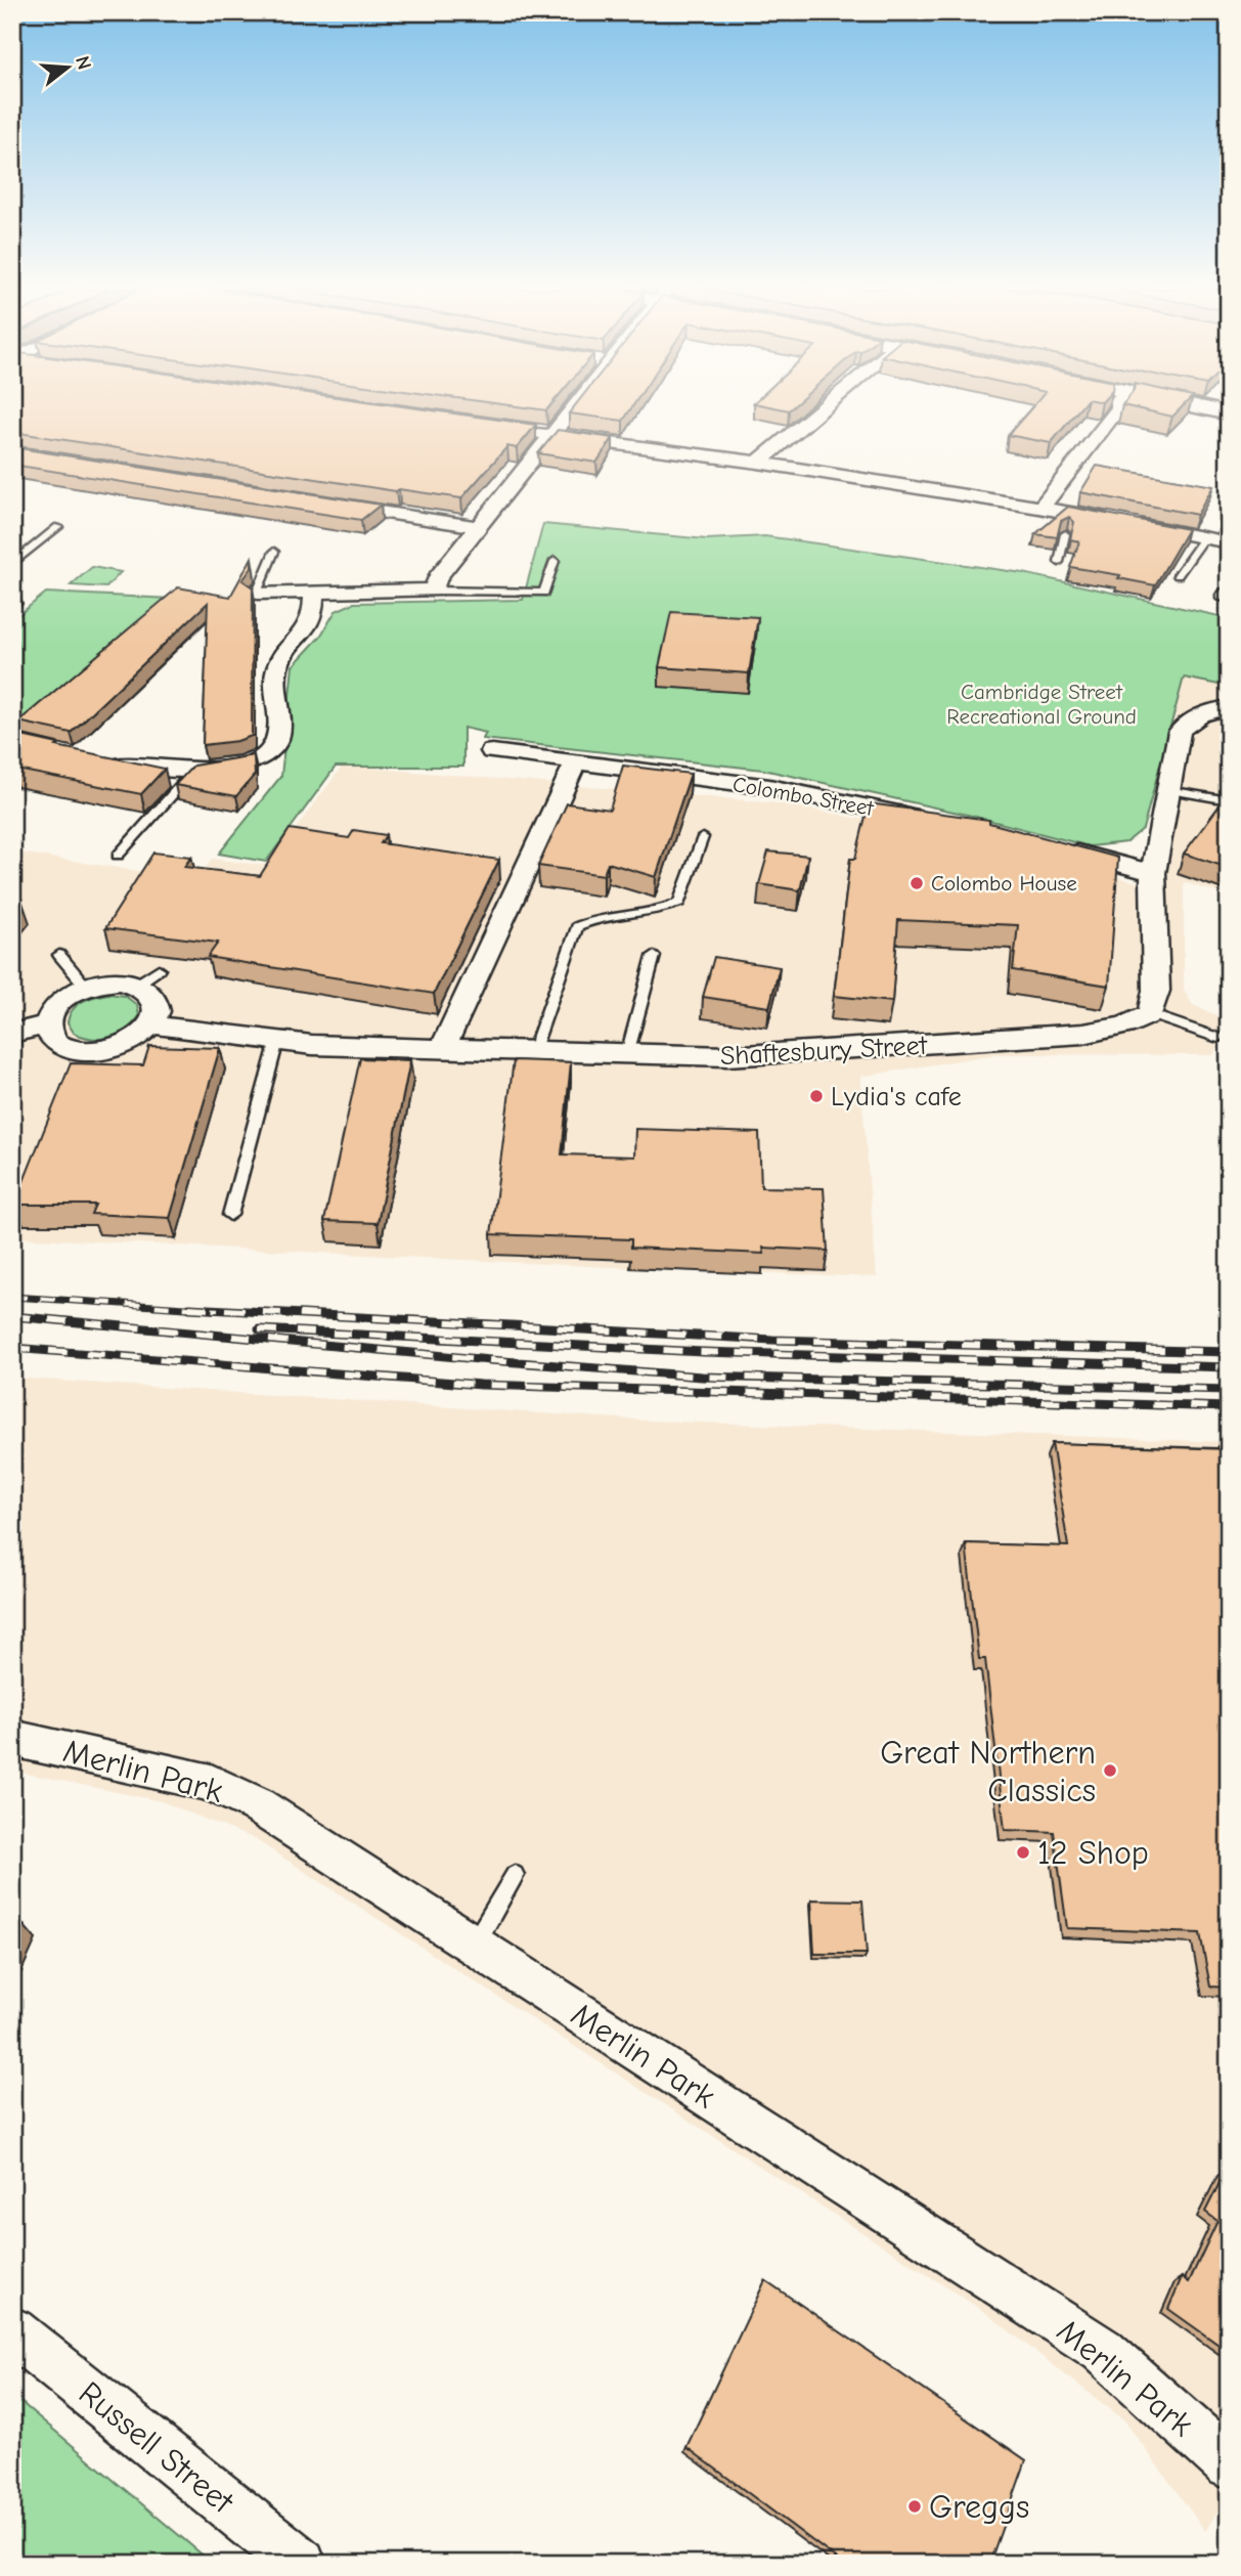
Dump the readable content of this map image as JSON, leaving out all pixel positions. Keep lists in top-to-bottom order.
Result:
{
  "streets": {
    "street": [
      "Colombo Street",
      "Shaftesbury Street",
      "Merlin Park",
      "Russell Street"
    ]
  },
  "parks": ["Cambridge Street Recreational Ground"],
  "places": [
    "Colombo House",
    "Lydia's cafe",
    "Great Northern Classics",
    "12 Shop",
    "Greggs"
  ],
  "north": "right"
}
